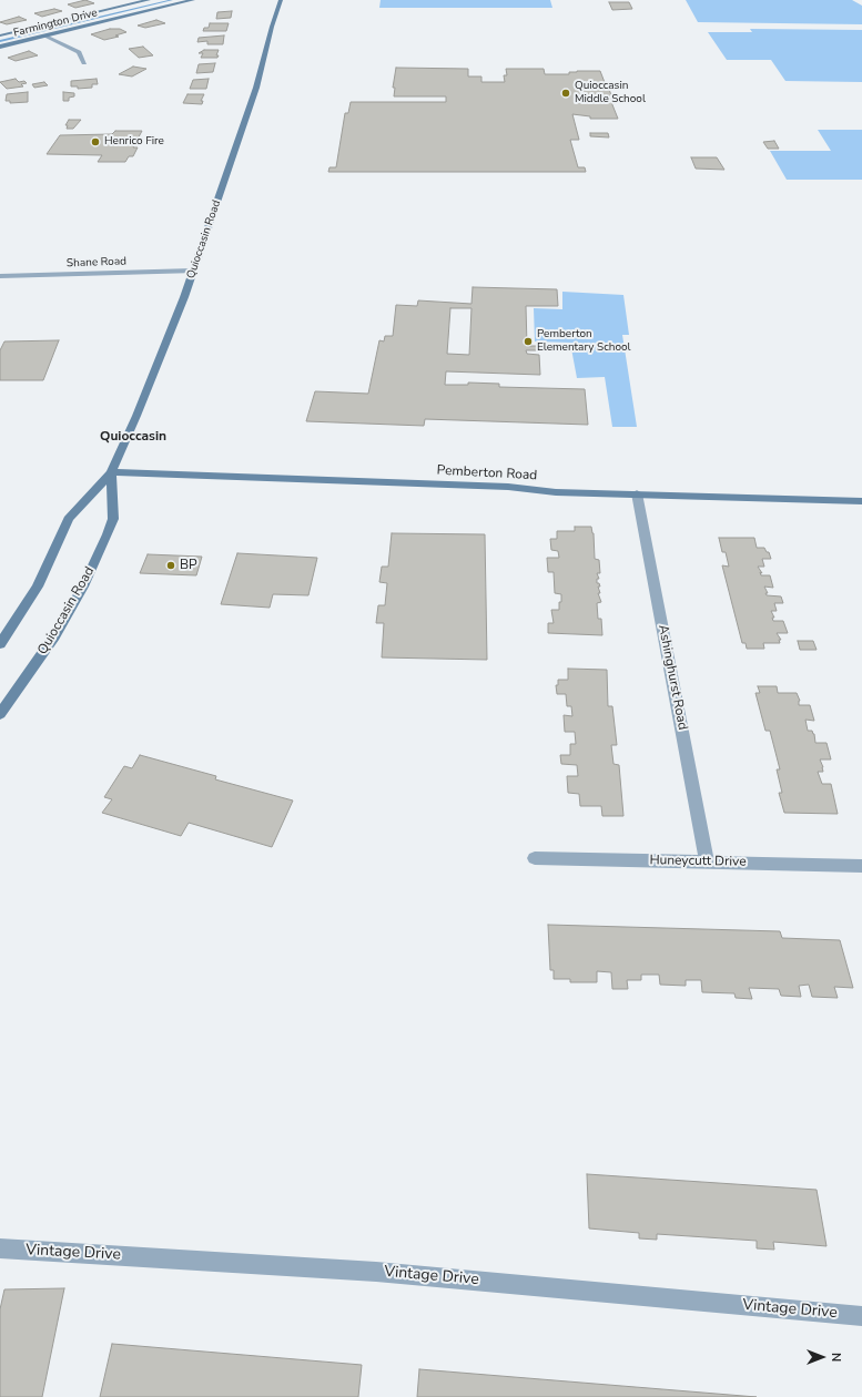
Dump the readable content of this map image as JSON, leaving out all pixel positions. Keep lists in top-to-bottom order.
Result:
{
  "streets": {
    "main road": ["Farmington Drive", "Quioccasin Road", "Pemberton Road"],
    "street": [
      "Shane Road",
      "Ashinghurst Road",
      "Huneycutt Drive",
      "Vintage Drive"
    ]
  },
  "crossings": [
    ["Quioccasin Road", "Shane Road"],
    ["Quioccasin Road", "Pemberton Road"],
    ["Pemberton Road", "Ashinghurst Road"],
    ["Ashinghurst Road", "Huneycutt Drive"]
  ],
  "districts": ["Quioccasin"],
  "places": [
    "Quioccasin Middle School",
    "Henrico Fire",
    "Pemberton Elementary School",
    "BP"
  ],
  "north": "right"
}
